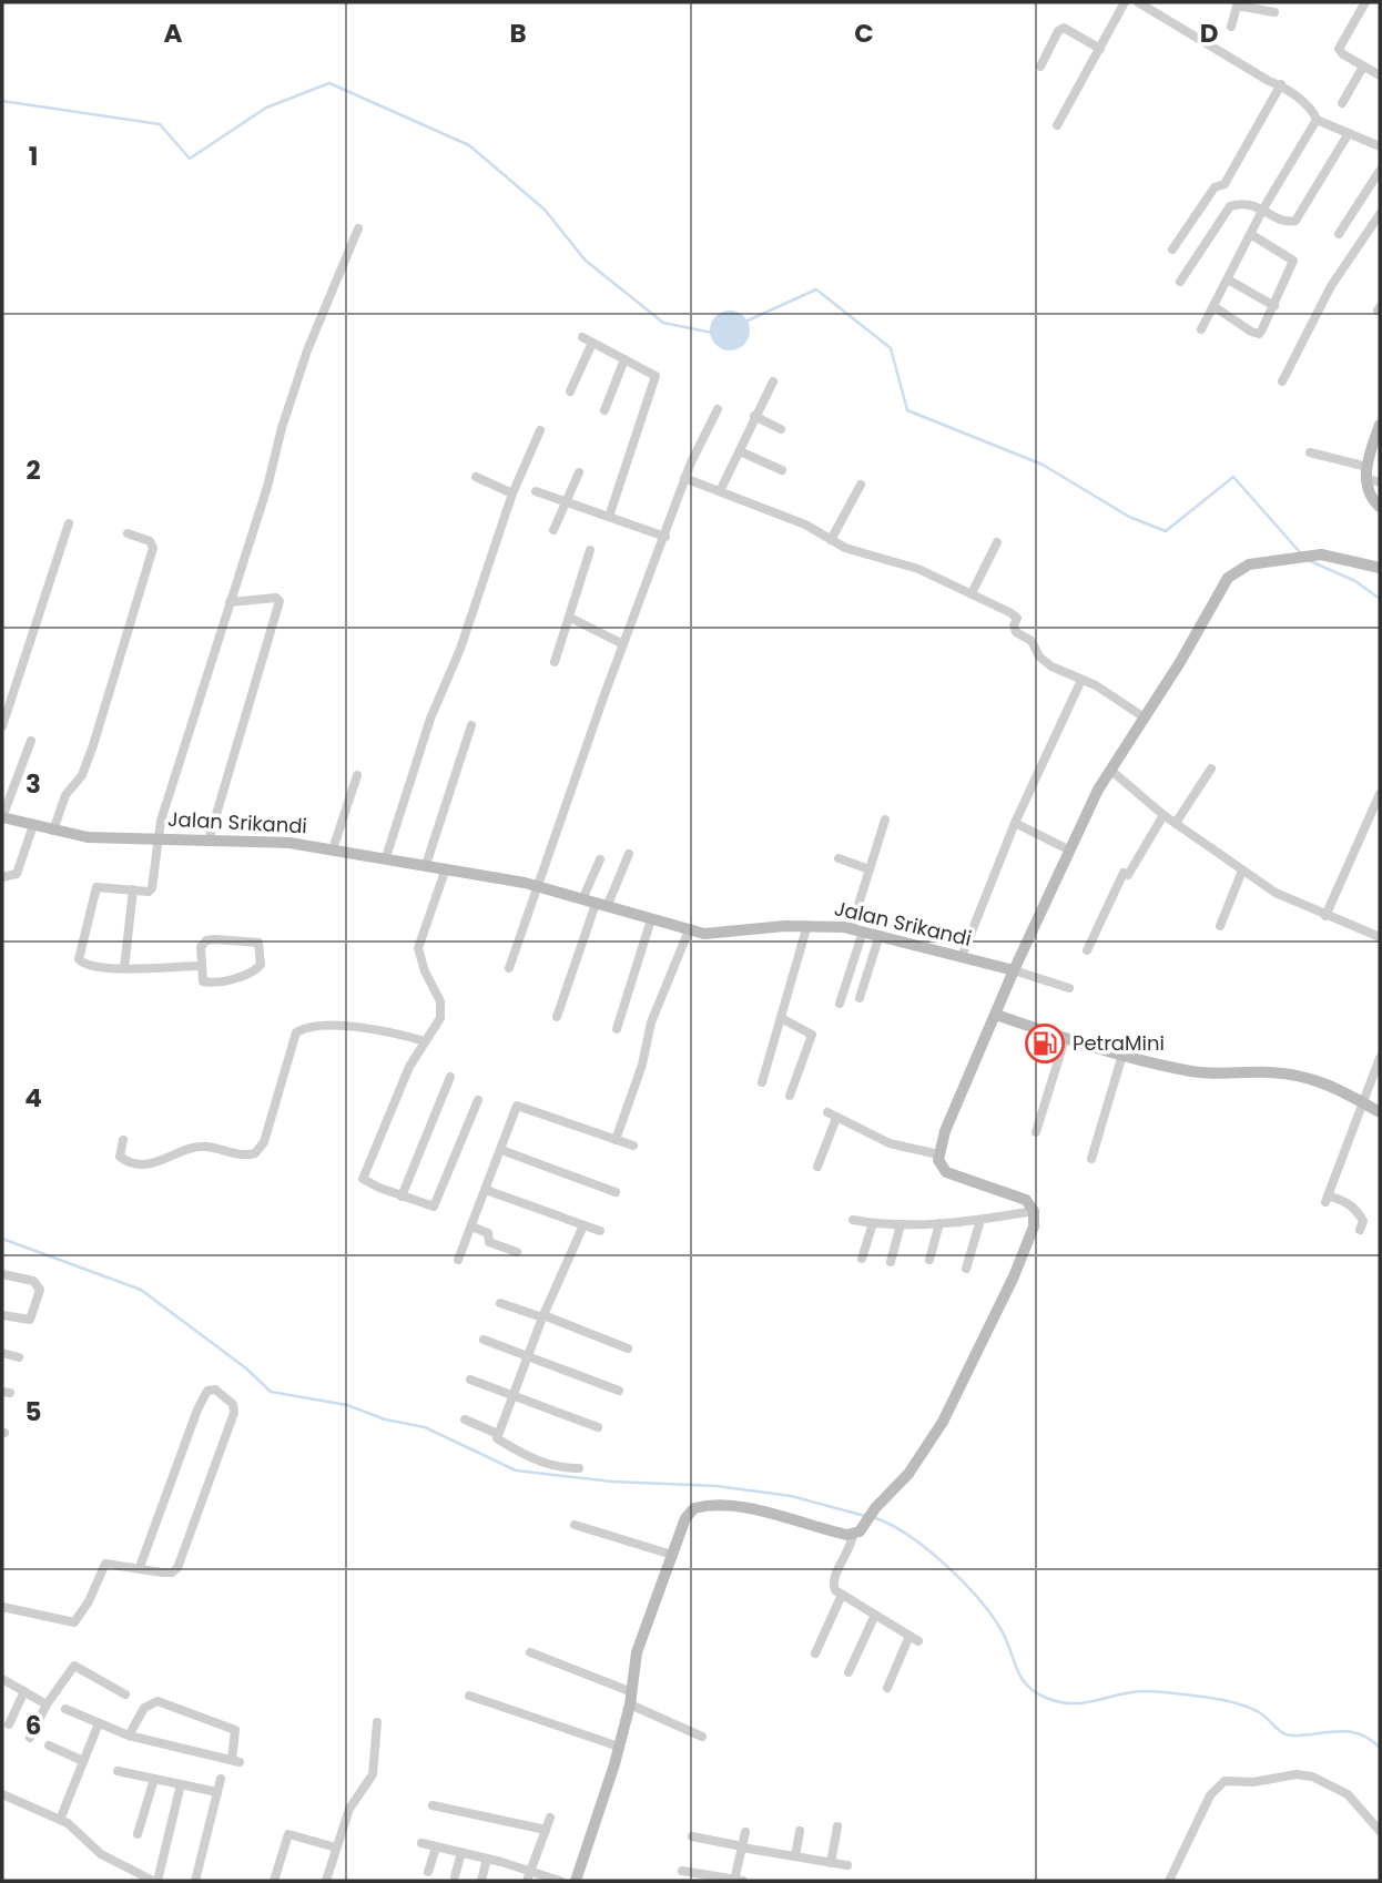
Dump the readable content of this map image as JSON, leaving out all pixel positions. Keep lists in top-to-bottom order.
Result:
{
  "streets": {
    "street": ["Jalan Srikandi"]
  },
  "places": {
    "fuel station": ["PetraMini"]
  },
  "grid": {
    "columns": [
      "A",
      "B",
      "C",
      "D"
    ],
    "rows": [
      "1",
      "2",
      "3",
      "4",
      "5",
      "6"
    ]
  }
}
